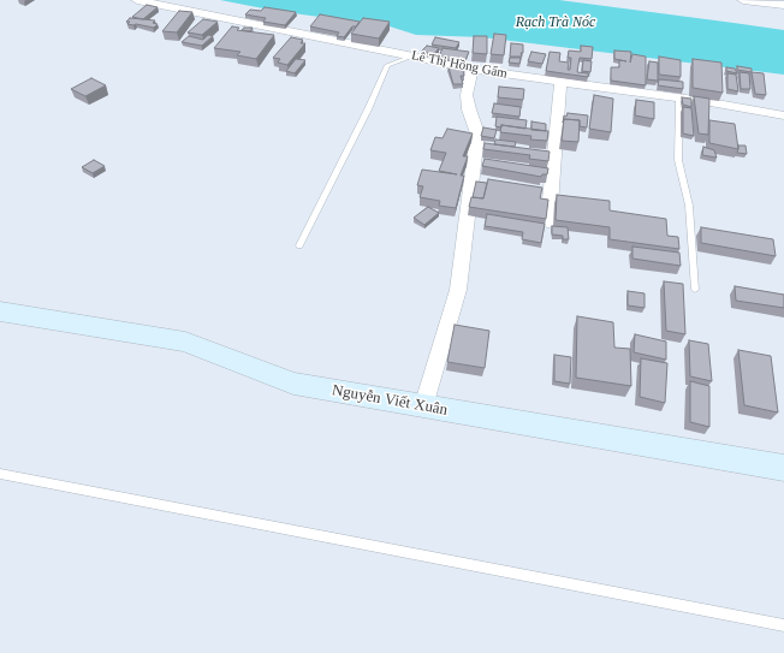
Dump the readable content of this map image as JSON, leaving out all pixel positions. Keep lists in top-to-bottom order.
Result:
{
  "streets": {
    "street": ["Lê Thị Hồng Gấm", "Nguyễn Viết Xuân"]
  },
  "water": ["Rạch Trà Nóc"]
}
